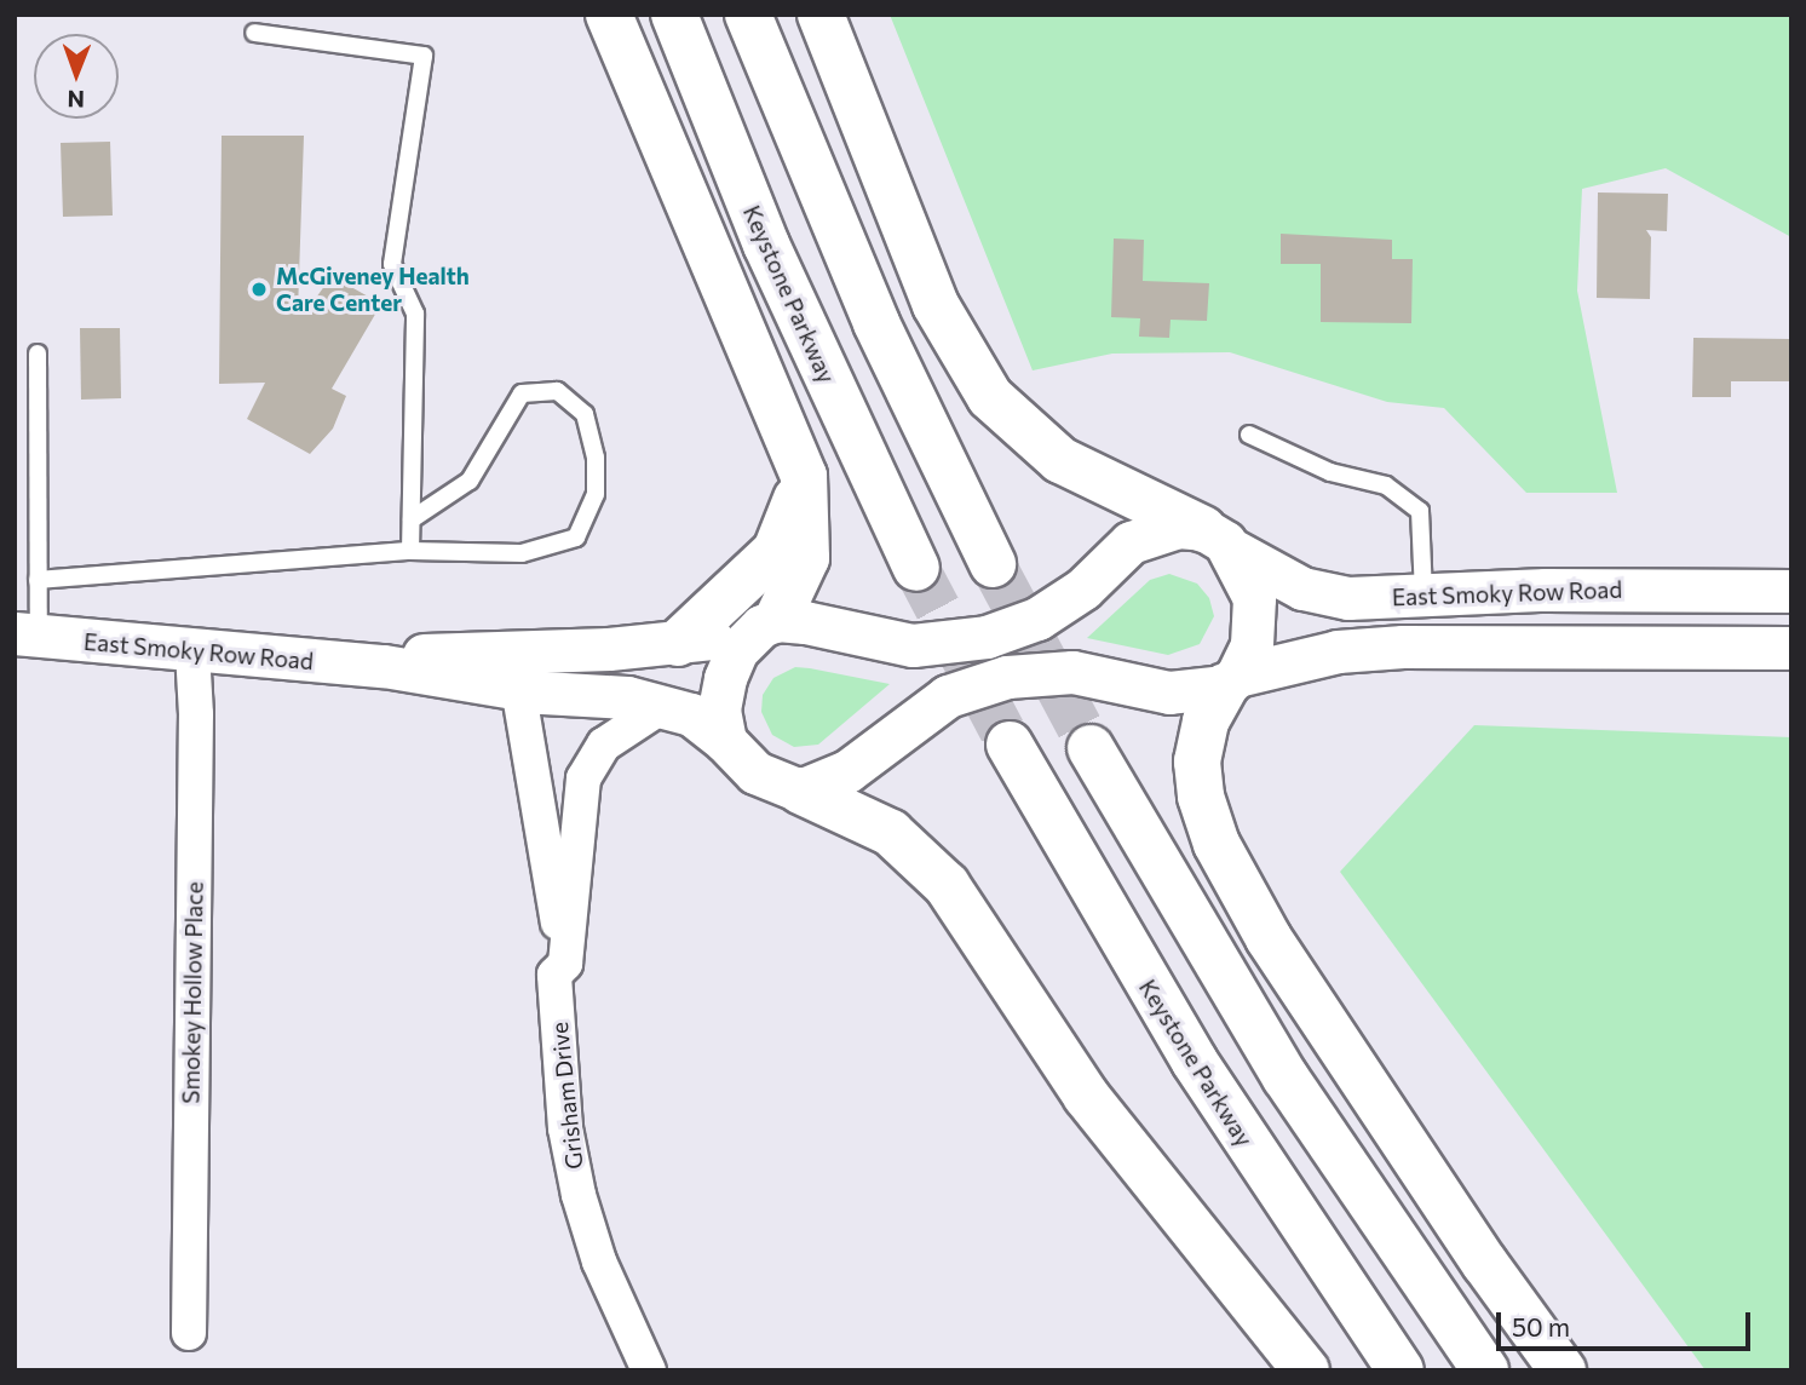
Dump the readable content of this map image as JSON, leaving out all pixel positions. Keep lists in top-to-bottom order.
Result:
{
  "streets": {
    "highway": ["Keystone Parkway"],
    "street": ["East Smoky Row Road", "Smokey Hollow Place", "Grisham Drive"]
  },
  "crossings": [
    ["East Smoky Row Road", "Smokey Hollow Place"],
    ["East Smoky Row Road", "Grisham Drive"]
  ],
  "places": ["McGiveney Health Care Center"],
  "scale_bar": "50 m",
  "north": "bottom"
}
